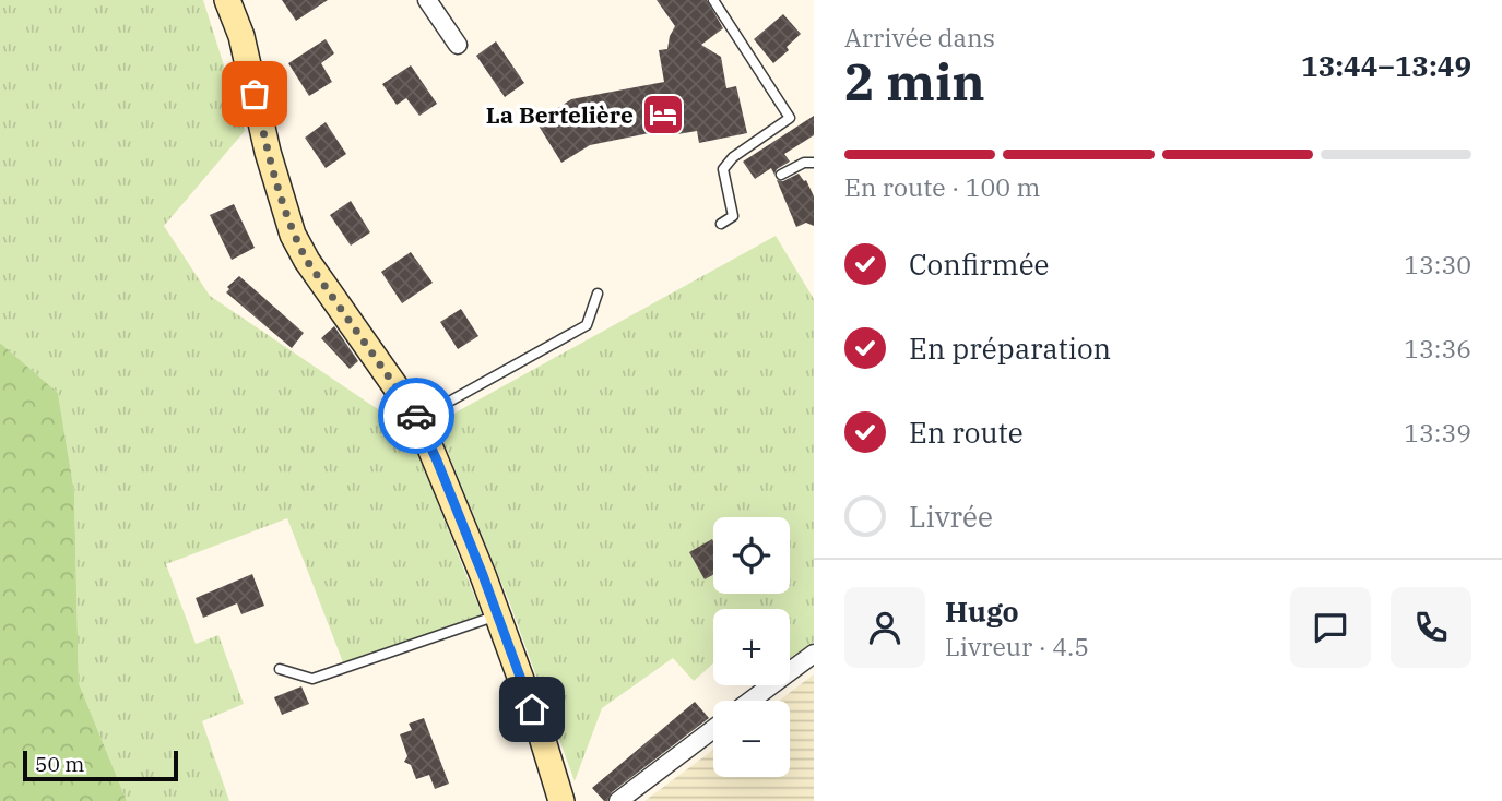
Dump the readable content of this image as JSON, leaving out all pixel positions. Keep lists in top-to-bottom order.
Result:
{
  "places": {
    "hotel": ["La Bertelière"]
  },
  "scale_bar": "50 m",
  "page": {
    "heading": ["2 min", "Arrivée dans", "13:44–13:49"],
    "panel": ["Hugo", "Livreur · 4.5"],
    "bar": "En route · 100 m",
    "list": [
      ["Confirmée", "13:30"],
      ["En préparation", "13:36"],
      ["En route", "13:39"],
      "Livrée"
    ],
    "map_buttons": ["+", "−"],
    "scale": "50 m"
  }
}
